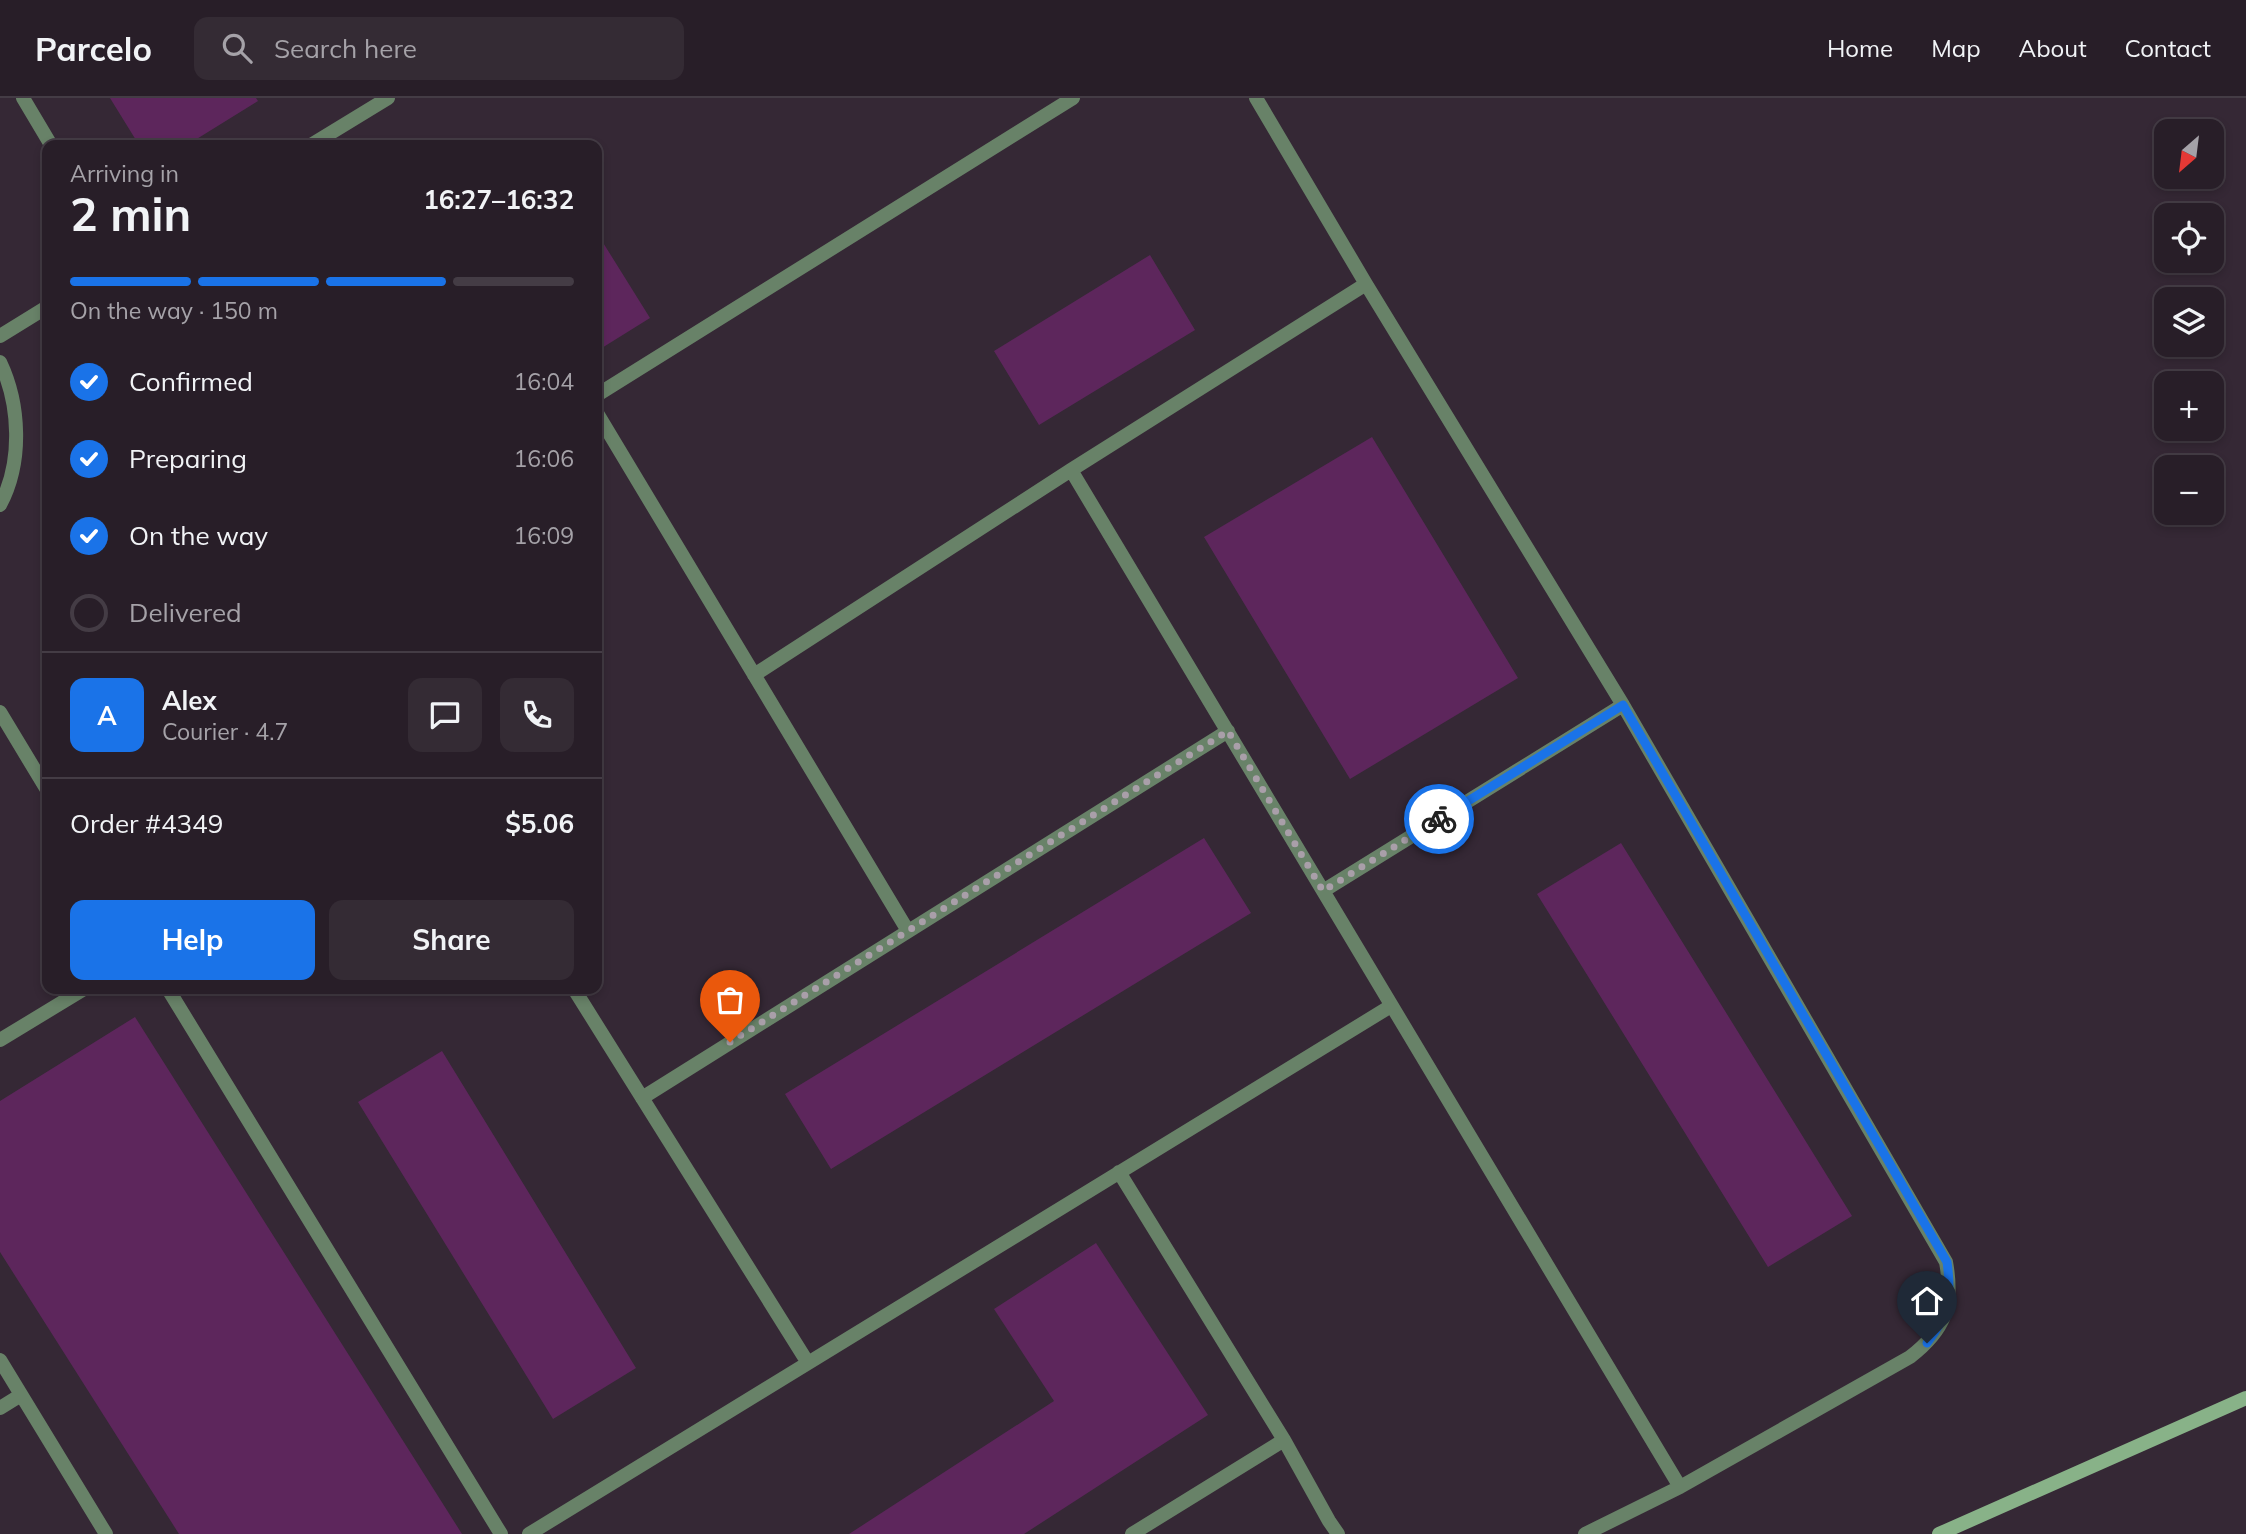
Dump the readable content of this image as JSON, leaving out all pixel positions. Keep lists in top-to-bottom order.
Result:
{
  "north": "bottom left",
  "page": {
    "header": "Parcelo",
    "search": "Search here",
    "nav": [
      "Home",
      "Map",
      "About",
      "Contact"
    ],
    "map_buttons": ["+", "−"],
    "heading": ["2 min", "Arriving in", "16:27–16:32"],
    "panel": [
      "Alex",
      "Courier · 4.7",
      "Order #4349",
      "$5.06"
    ],
    "bar": "On the way · 150 m",
    "list": [
      ["Confirmed", "16:04"],
      ["Preparing", "16:06"],
      ["On the way", "16:09"],
      "Delivered"
    ],
    "round": "A",
    "buttons": ["Help", "Share"]
  }
}
